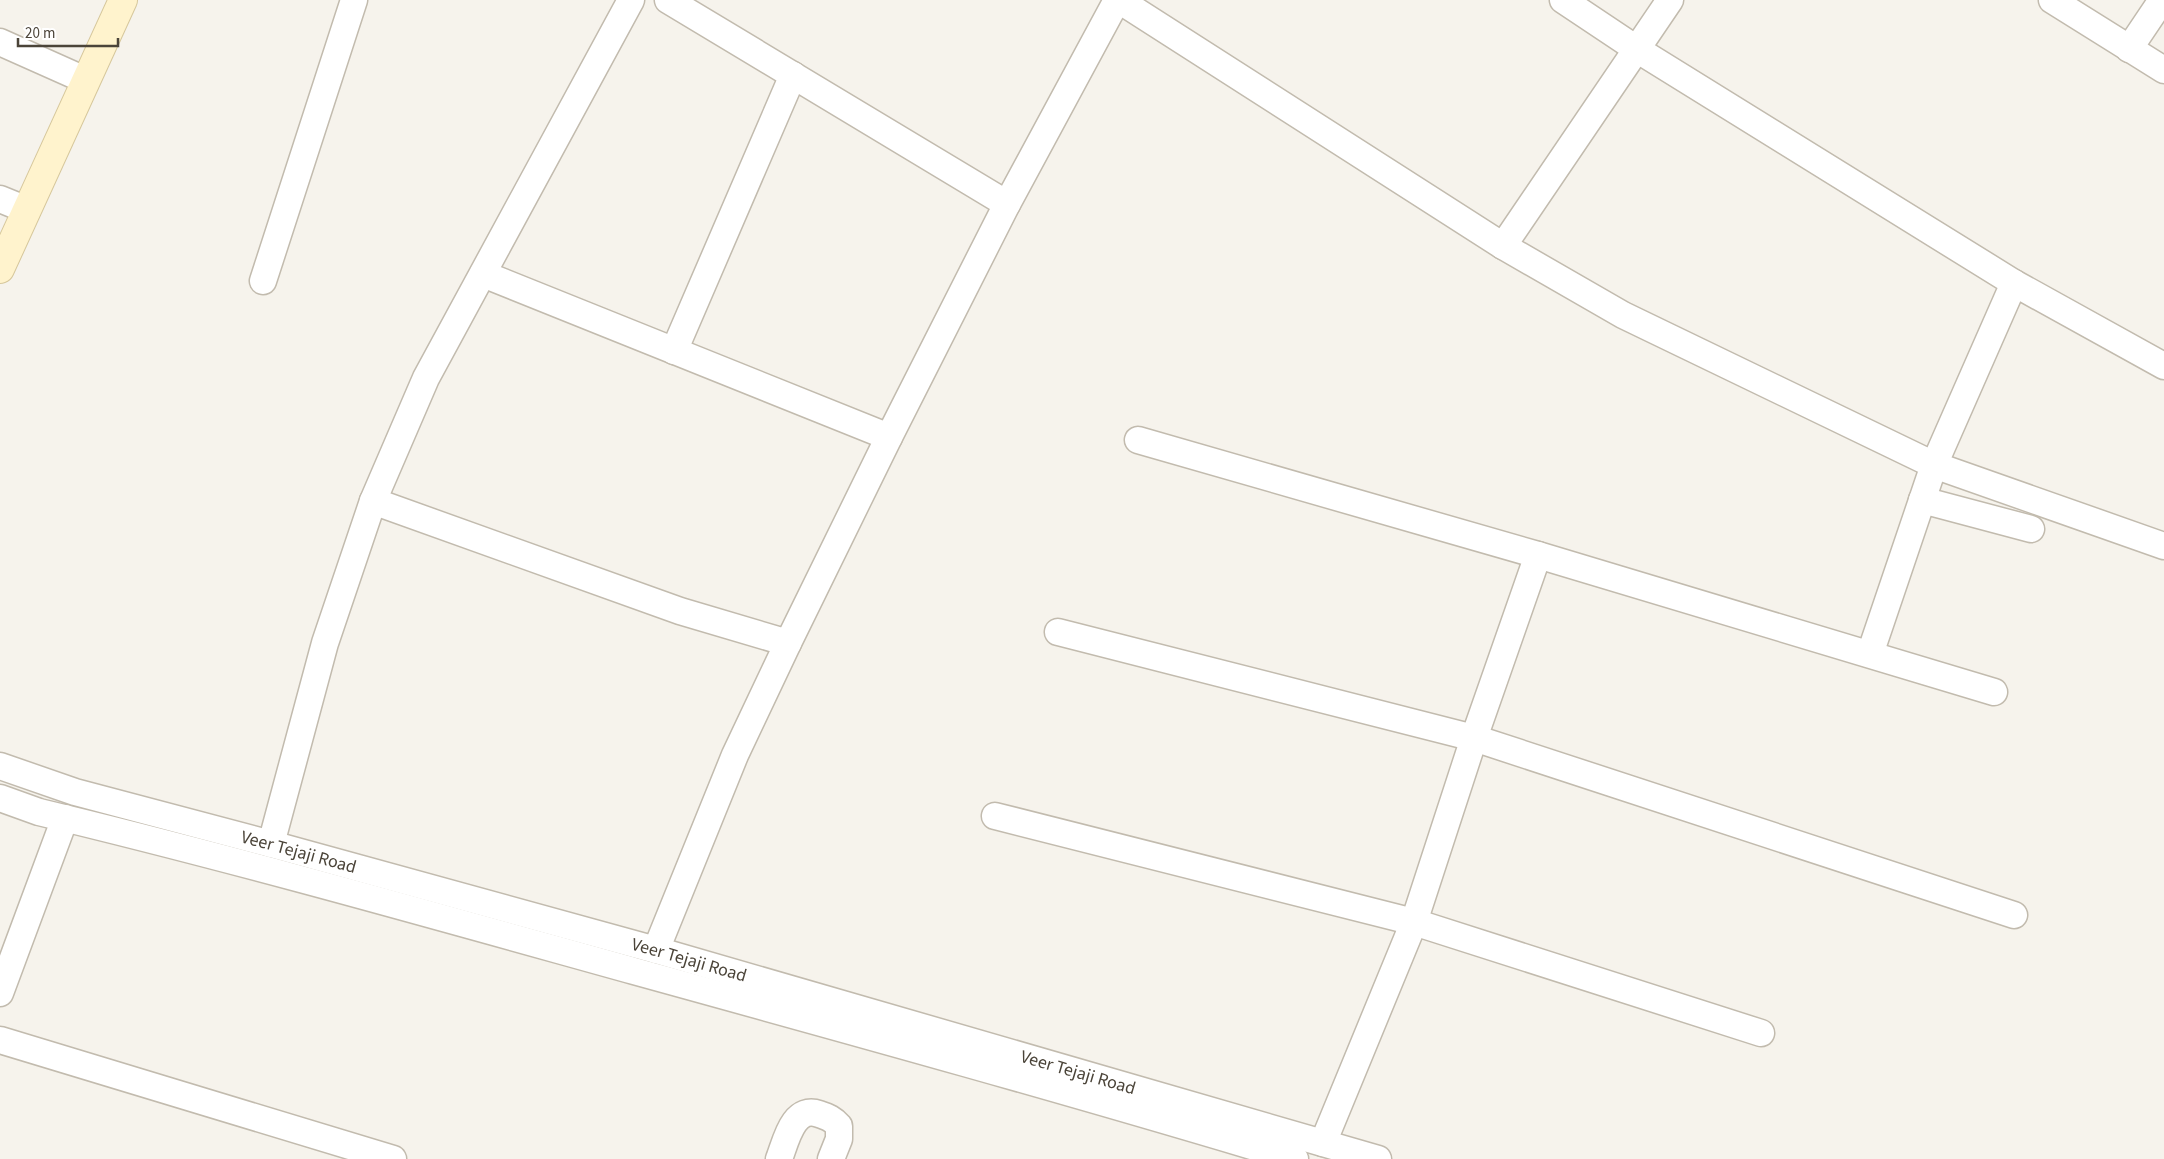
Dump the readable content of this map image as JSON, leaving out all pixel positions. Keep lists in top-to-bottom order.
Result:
{
  "streets": {
    "street": ["Veer Tejaji Road"]
  },
  "scale_bar": "20 m"
}
